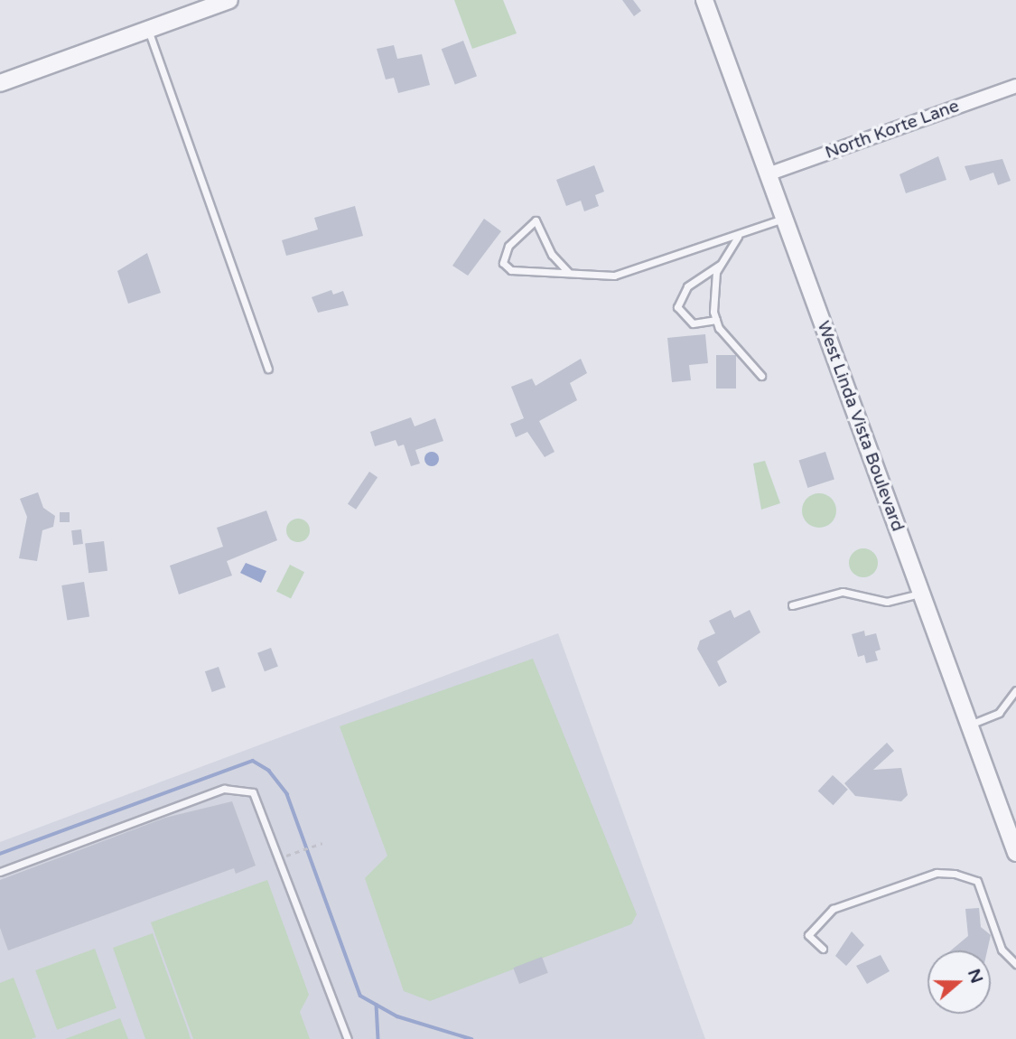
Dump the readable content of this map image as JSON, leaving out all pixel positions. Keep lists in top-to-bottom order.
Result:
{
  "streets": {
    "street": ["North Korte Lane", "West Linda Vista Boulevard"]
  },
  "crossings": [
    ["North Korte Lane", "West Linda Vista Boulevard"]
  ],
  "north": "right"
}
